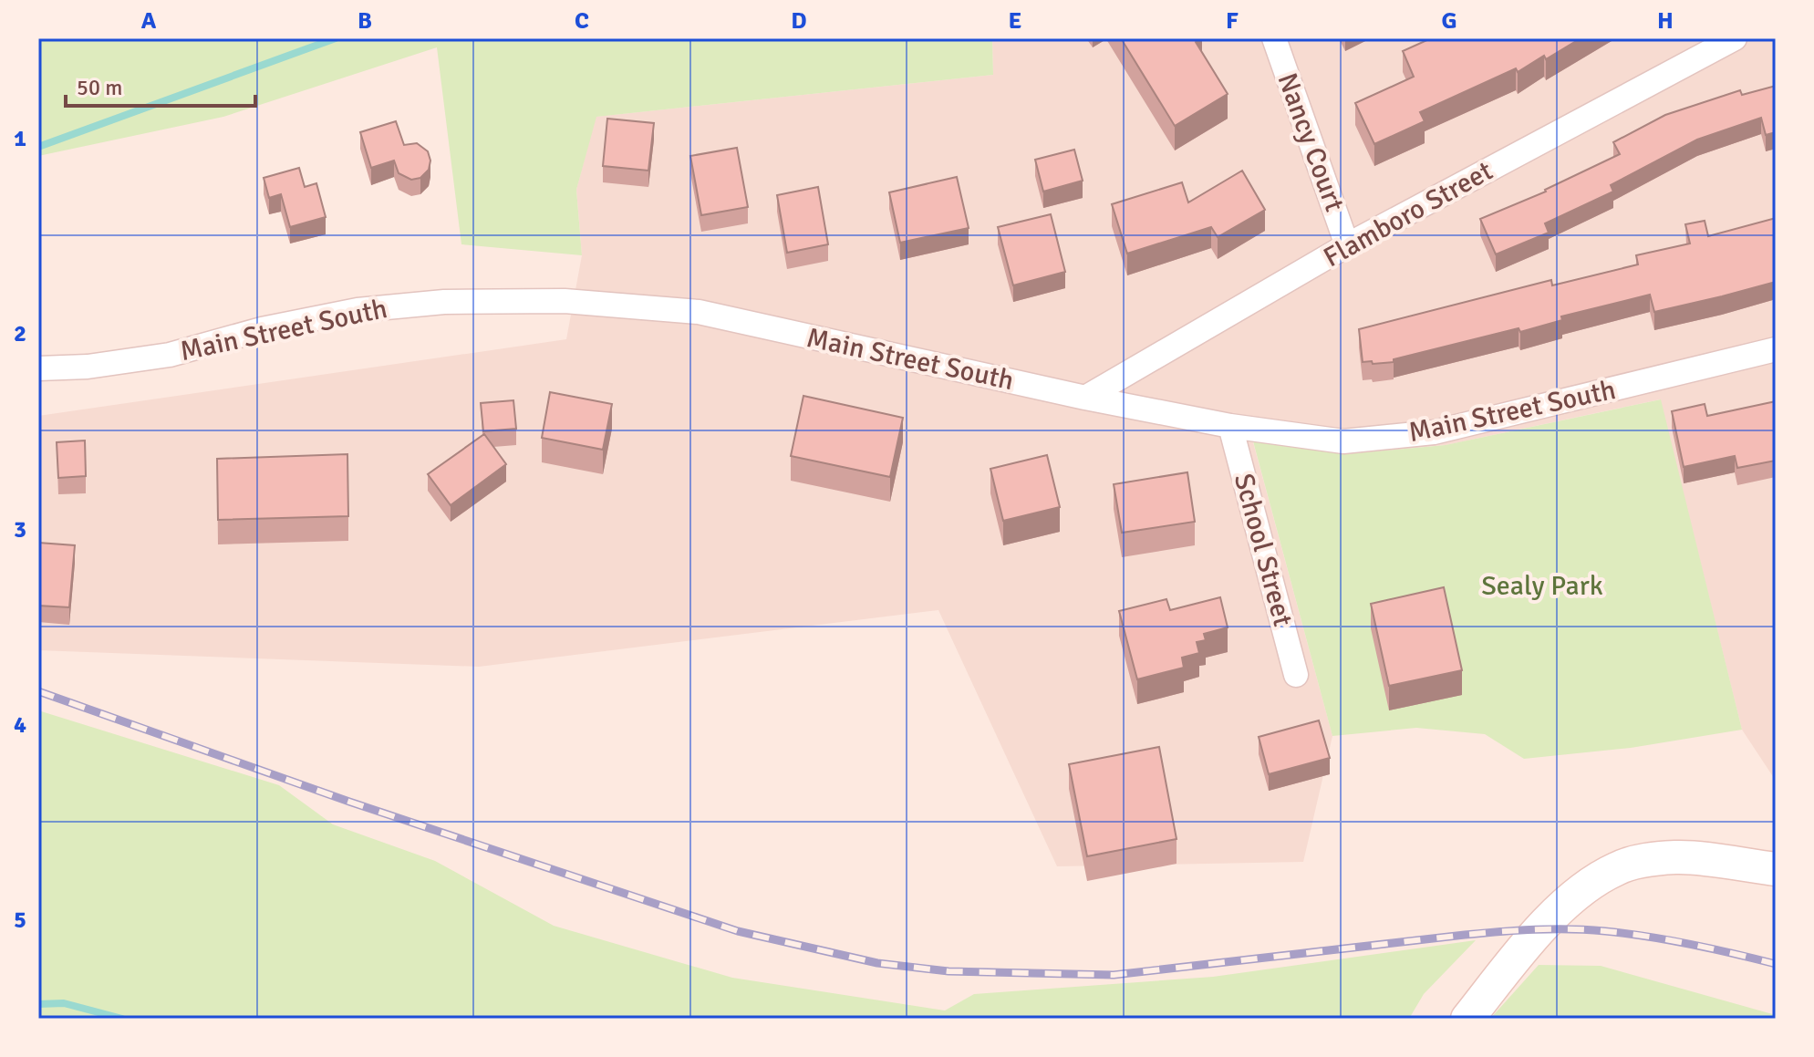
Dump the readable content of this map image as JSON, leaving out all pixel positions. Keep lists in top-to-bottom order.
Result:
{
  "streets": {
    "street": [
      "Nancy Court",
      "Flamboro Street",
      "Main Street South",
      "School Street"
    ]
  },
  "crossings": [
    ["Nancy Court", "Flamboro Street"],
    ["Flamboro Street", "Main Street South"],
    ["Main Street South", "School Street"]
  ],
  "parks": ["Sealy Park"],
  "scale_bar": "50 m",
  "grid": {
    "columns": [
      "A",
      "B",
      "C",
      "D",
      "E",
      "F",
      "G",
      "H"
    ],
    "rows": [
      "1",
      "2",
      "3",
      "4",
      "5"
    ]
  }
}
